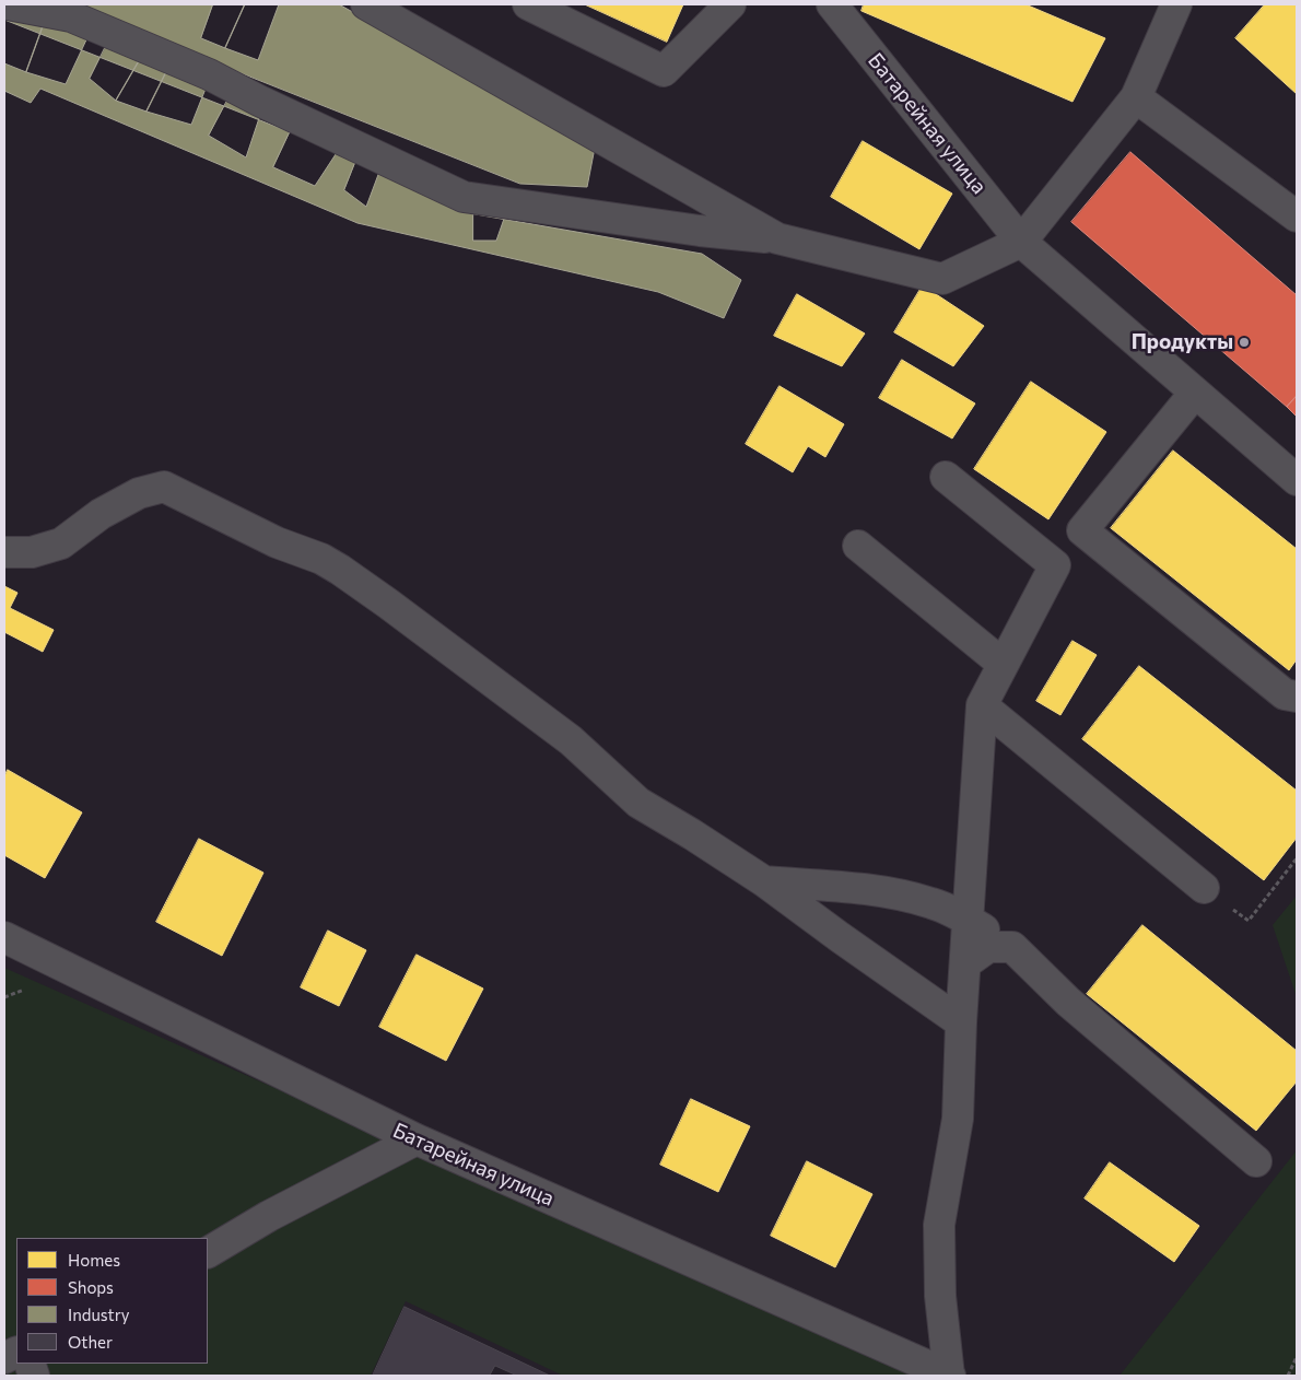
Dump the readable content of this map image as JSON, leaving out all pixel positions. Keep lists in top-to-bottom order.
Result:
{
  "streets": {
    "street": ["Батарейная улица"]
  },
  "places": ["Продукты"],
  "legend": [
    "Homes",
    "Shops",
    "Industry",
    "Other"
  ]
}
